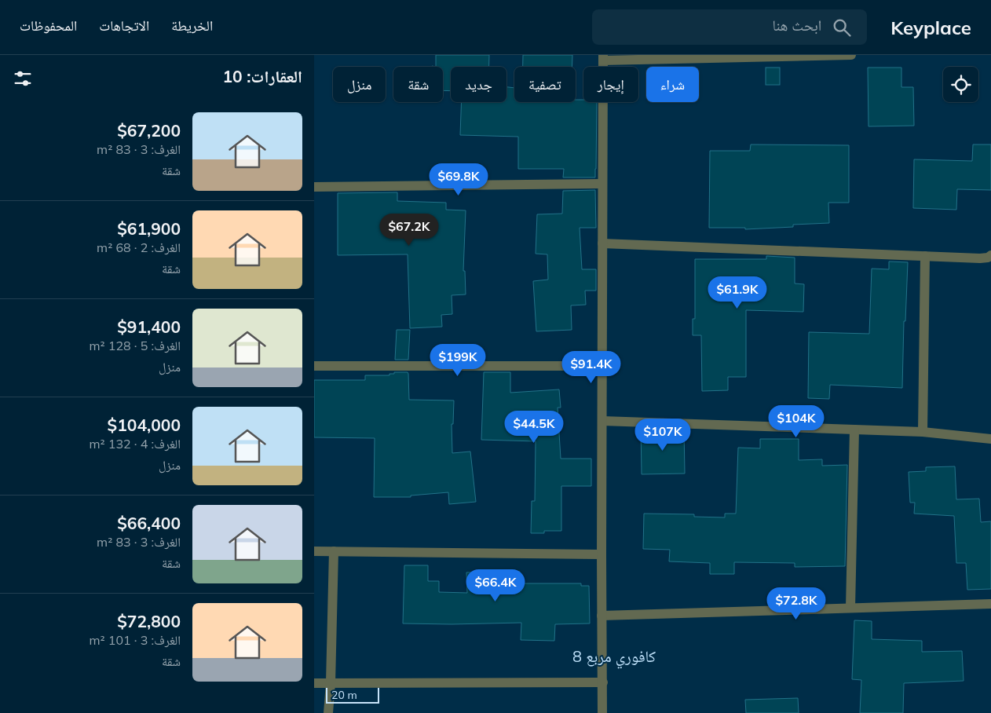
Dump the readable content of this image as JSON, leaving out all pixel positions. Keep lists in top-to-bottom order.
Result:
{
  "districts": ["كافوري مربع 8"],
  "scale_bar": "20 m",
  "page": {
    "header": "Keyplace",
    "search": "ابحث هنا",
    "nav": ["الخريطة", "الاتجاهات", "المحفوظات"],
    "heading": "العقارات: 10",
    "chip": [
      "شراء",
      "إيجار",
      "تصفية",
      "جديد",
      "شقة",
      "منزل"
    ],
    "list": [
      {
        "name": "$67,200",
        "note": "الغرف: 3 · 83 m² · شقة"
      },
      {
        "name": "$61,900",
        "note": "الغرف: 2 · 68 m² · شقة"
      },
      {
        "name": "$91,400",
        "note": "الغرف: 5 · 128 m² · منزل"
      },
      {
        "name": "$104,000",
        "note": "الغرف: 4 · 132 m² · منزل"
      },
      {
        "name": "$66,400",
        "note": "الغرف: 3 · 83 m² · شقة"
      },
      {
        "name": "$72,800",
        "note": "الغرف: 3 · 101 m² · شقة"
      }
    ],
    "price": [
      "$69.8K",
      "$67.2K",
      "$61.9K",
      "$199K",
      "$91.4K",
      "$104K",
      "$44.5K",
      "$107K",
      "$66.4K",
      "$72.8K"
    ],
    "scale": "20 m"
  }
}
